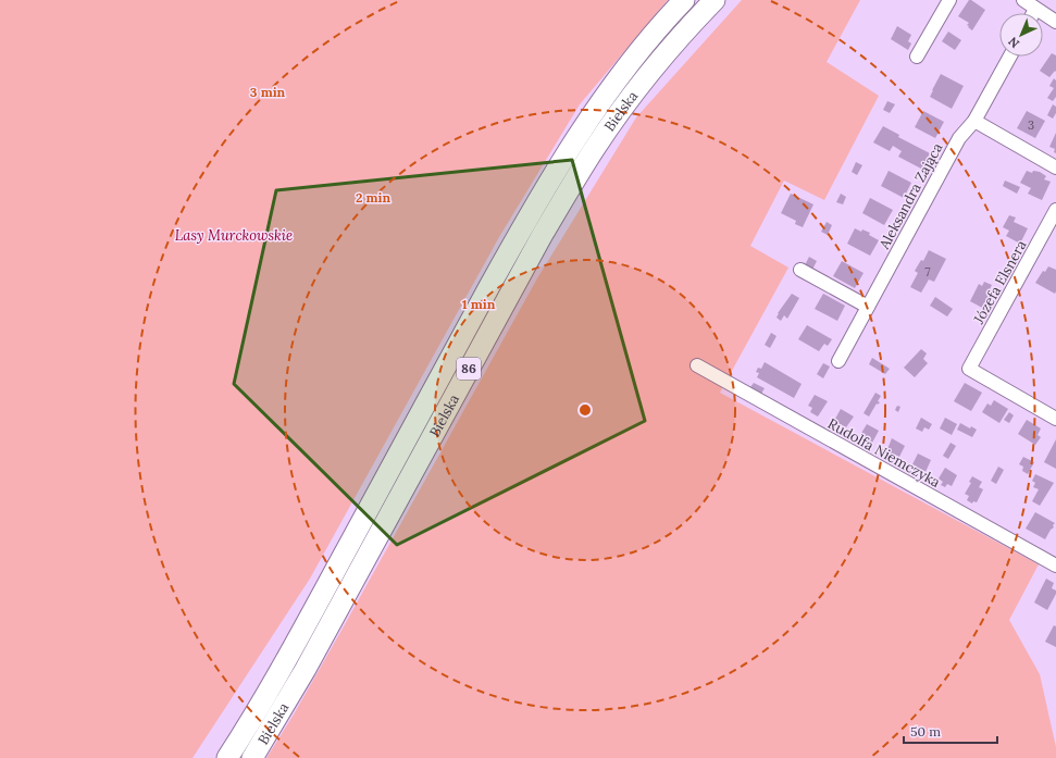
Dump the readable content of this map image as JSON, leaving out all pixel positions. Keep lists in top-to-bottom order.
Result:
{
  "streets": {
    "main road": ["Bielska", "86"],
    "street": ["Aleksandra Zająca", "Józefa Elsnera", "Rudolfa Niemczyka"]
  },
  "parks": ["Lasy Murckowskie"],
  "house_numbers": ["3", "7"],
  "scale_bar": "50 m",
  "north": "bottom left",
  "rings": ["3 min", "2 min", "1 min"]
}
